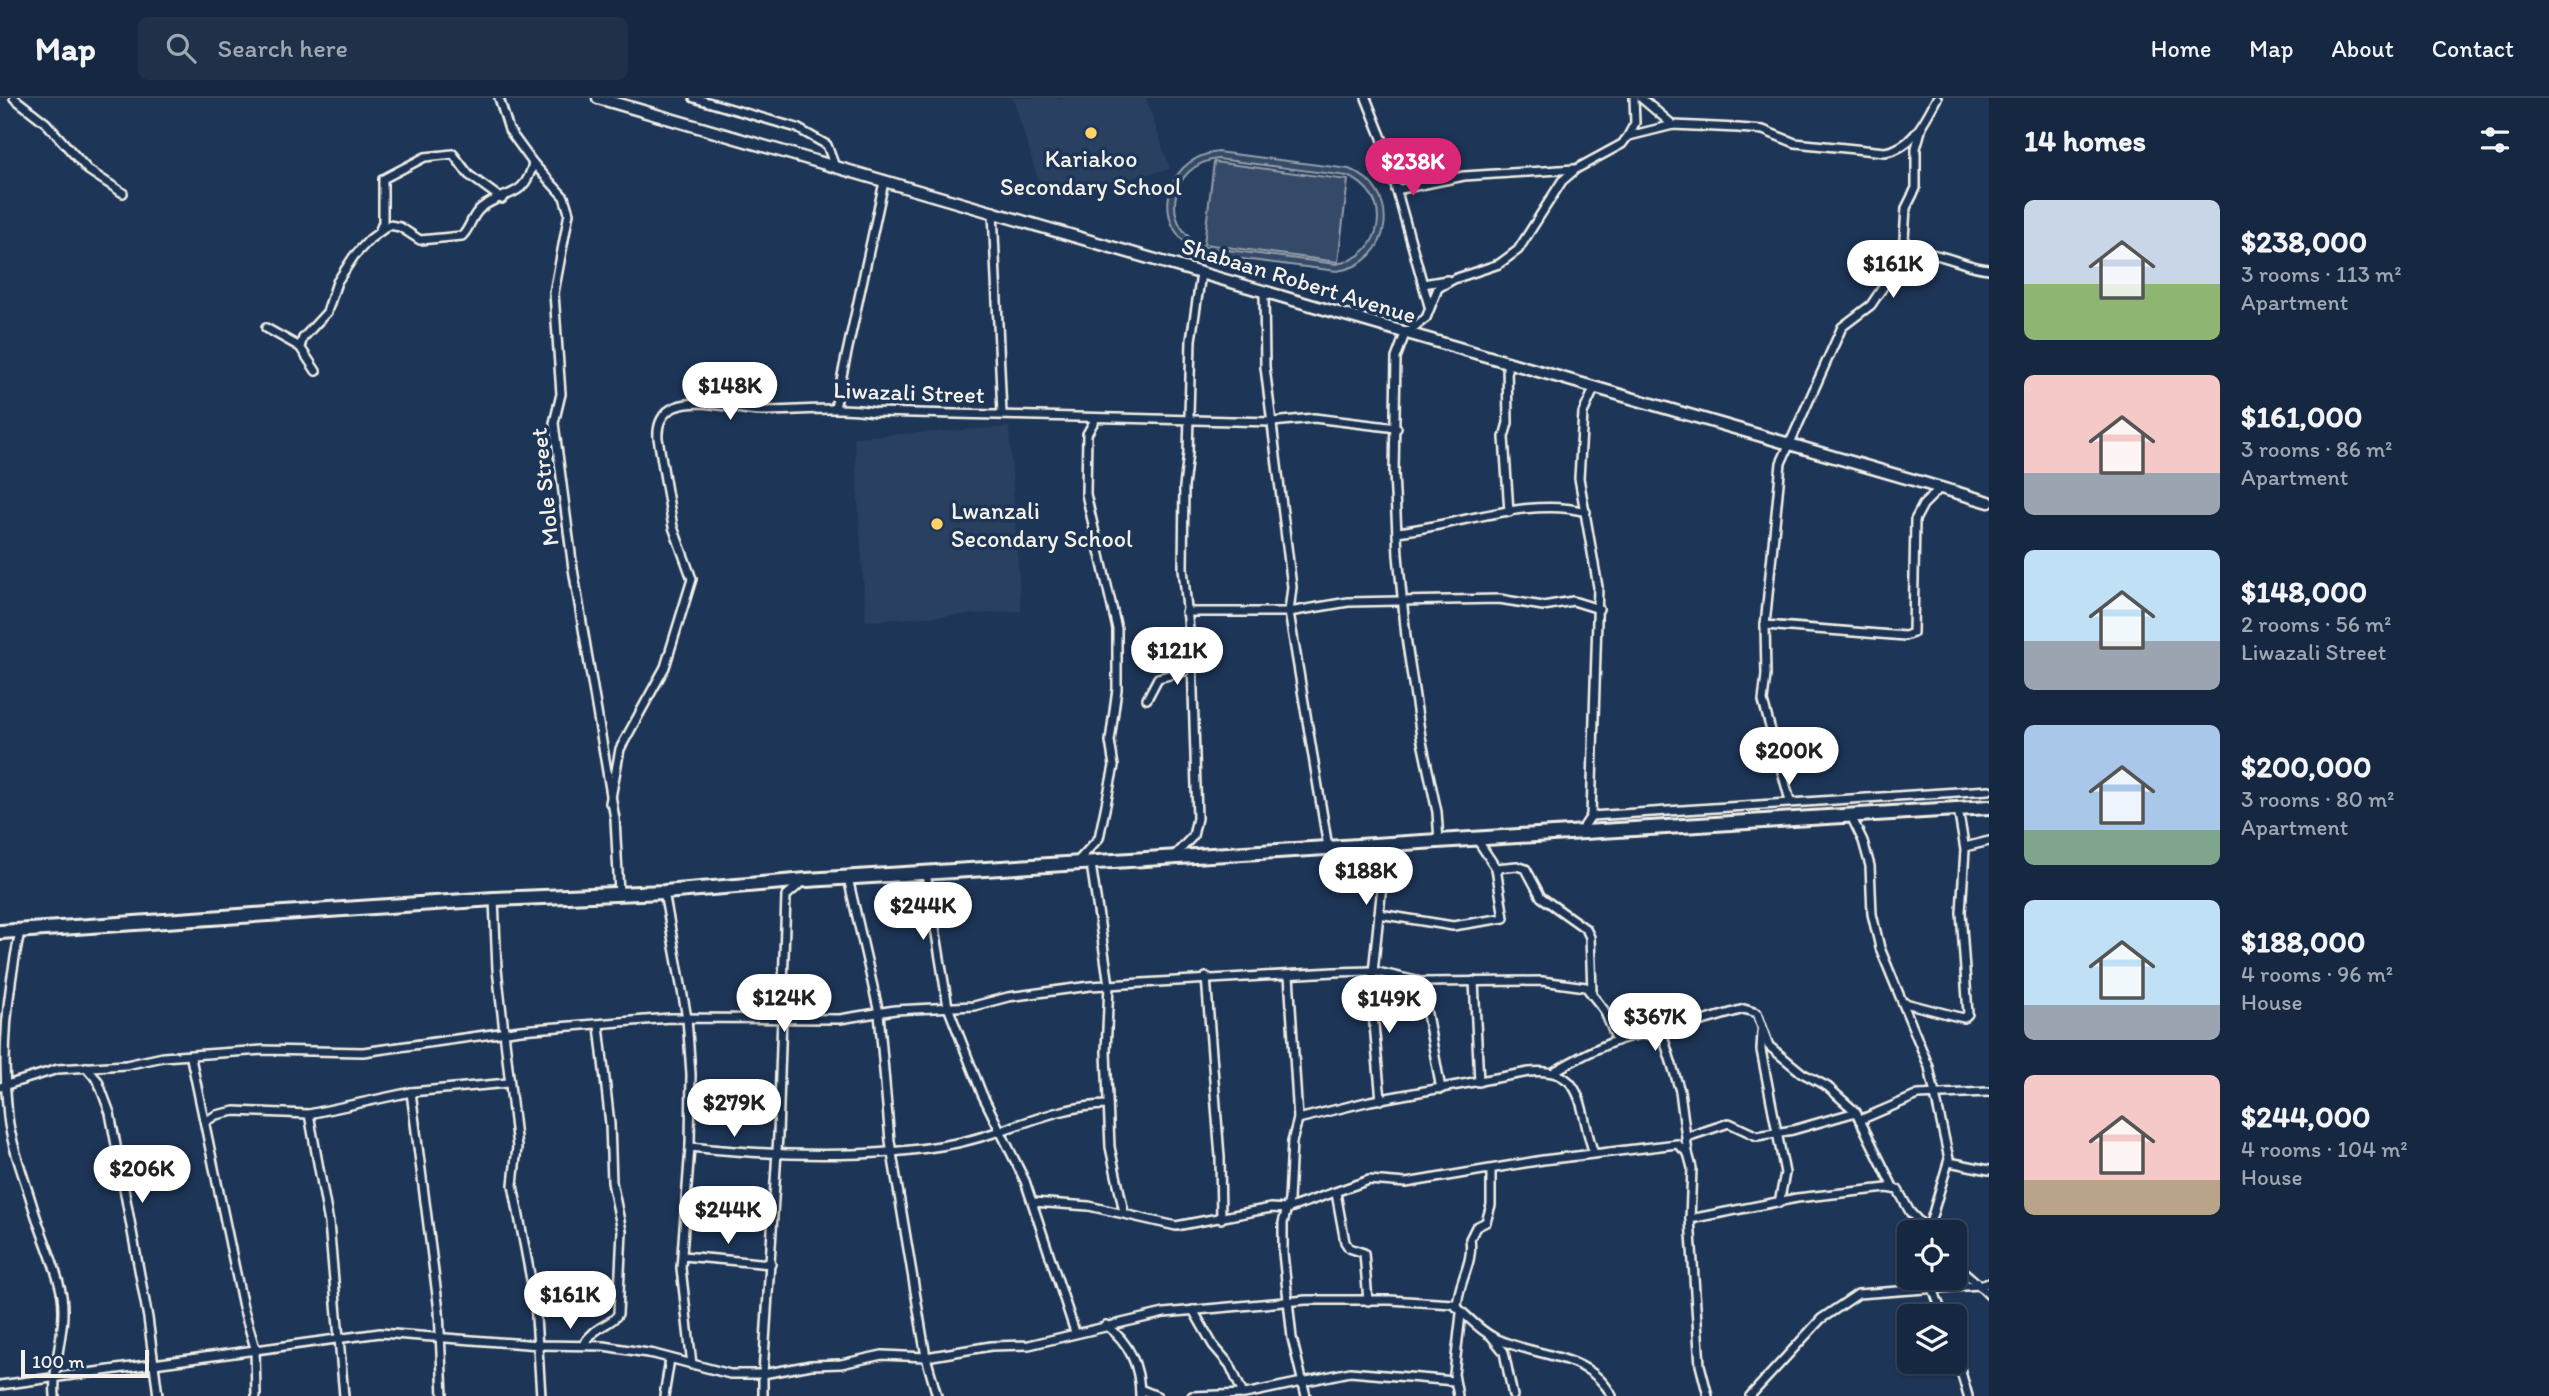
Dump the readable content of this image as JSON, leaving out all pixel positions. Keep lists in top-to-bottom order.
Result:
{
  "streets": {
    "street": ["Shabaan Robert Avenue", "Liwazali Street", "Mole Street"]
  },
  "crossings": [
    ["Liwazali Street", "Mole Street"]
  ],
  "places": ["Kariakoo Secondary School", "Lwanzali Secondary School"],
  "scale_bar": "100 m",
  "page": {
    "header": "Map",
    "search": "Search here",
    "nav": [
      "Home",
      "Map",
      "About",
      "Contact"
    ],
    "heading": "14 homes",
    "price": [
      "$238K",
      "$161K",
      "$148K",
      "$121K",
      "$200K",
      "$188K",
      "$244K",
      "$124K",
      "$149K",
      "$367K",
      "$279K",
      "$206K",
      "$244K",
      "$161K"
    ],
    "list": [
      {
        "name": "$238,000",
        "note": "3 rooms · 113 m² · Apartment"
      },
      {
        "name": "$161,000",
        "note": "3 rooms · 86 m² · Apartment"
      },
      {
        "name": "$148,000",
        "note": "2 rooms · 56 m² · Liwazali Street"
      },
      {
        "name": "$200,000",
        "note": "3 rooms · 80 m² · Apartment"
      },
      {
        "name": "$188,000",
        "note": "4 rooms · 96 m² · House"
      },
      {
        "name": "$244,000",
        "note": "4 rooms · 104 m² · House"
      }
    ],
    "scale": "100 m"
  }
}
